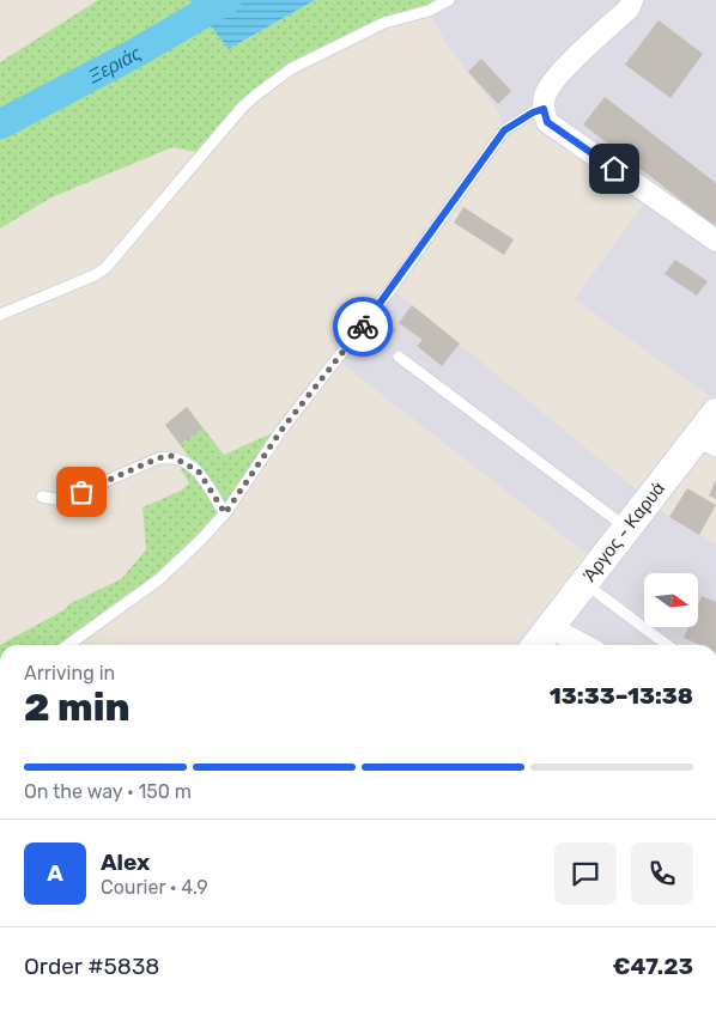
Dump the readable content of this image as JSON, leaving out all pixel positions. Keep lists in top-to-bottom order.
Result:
{
  "streets": {
    "main road": ["Άργος - Καρυά"]
  },
  "water": ["Ξεριάς"],
  "north": "right",
  "page": {
    "heading": ["2 min", "Arriving in", "13:33–13:38"],
    "panel": [
      "Alex",
      "Courier · 4.9",
      "Order #5838",
      "€47.23"
    ],
    "bar": "On the way · 150 m",
    "round": "A"
  }
}
